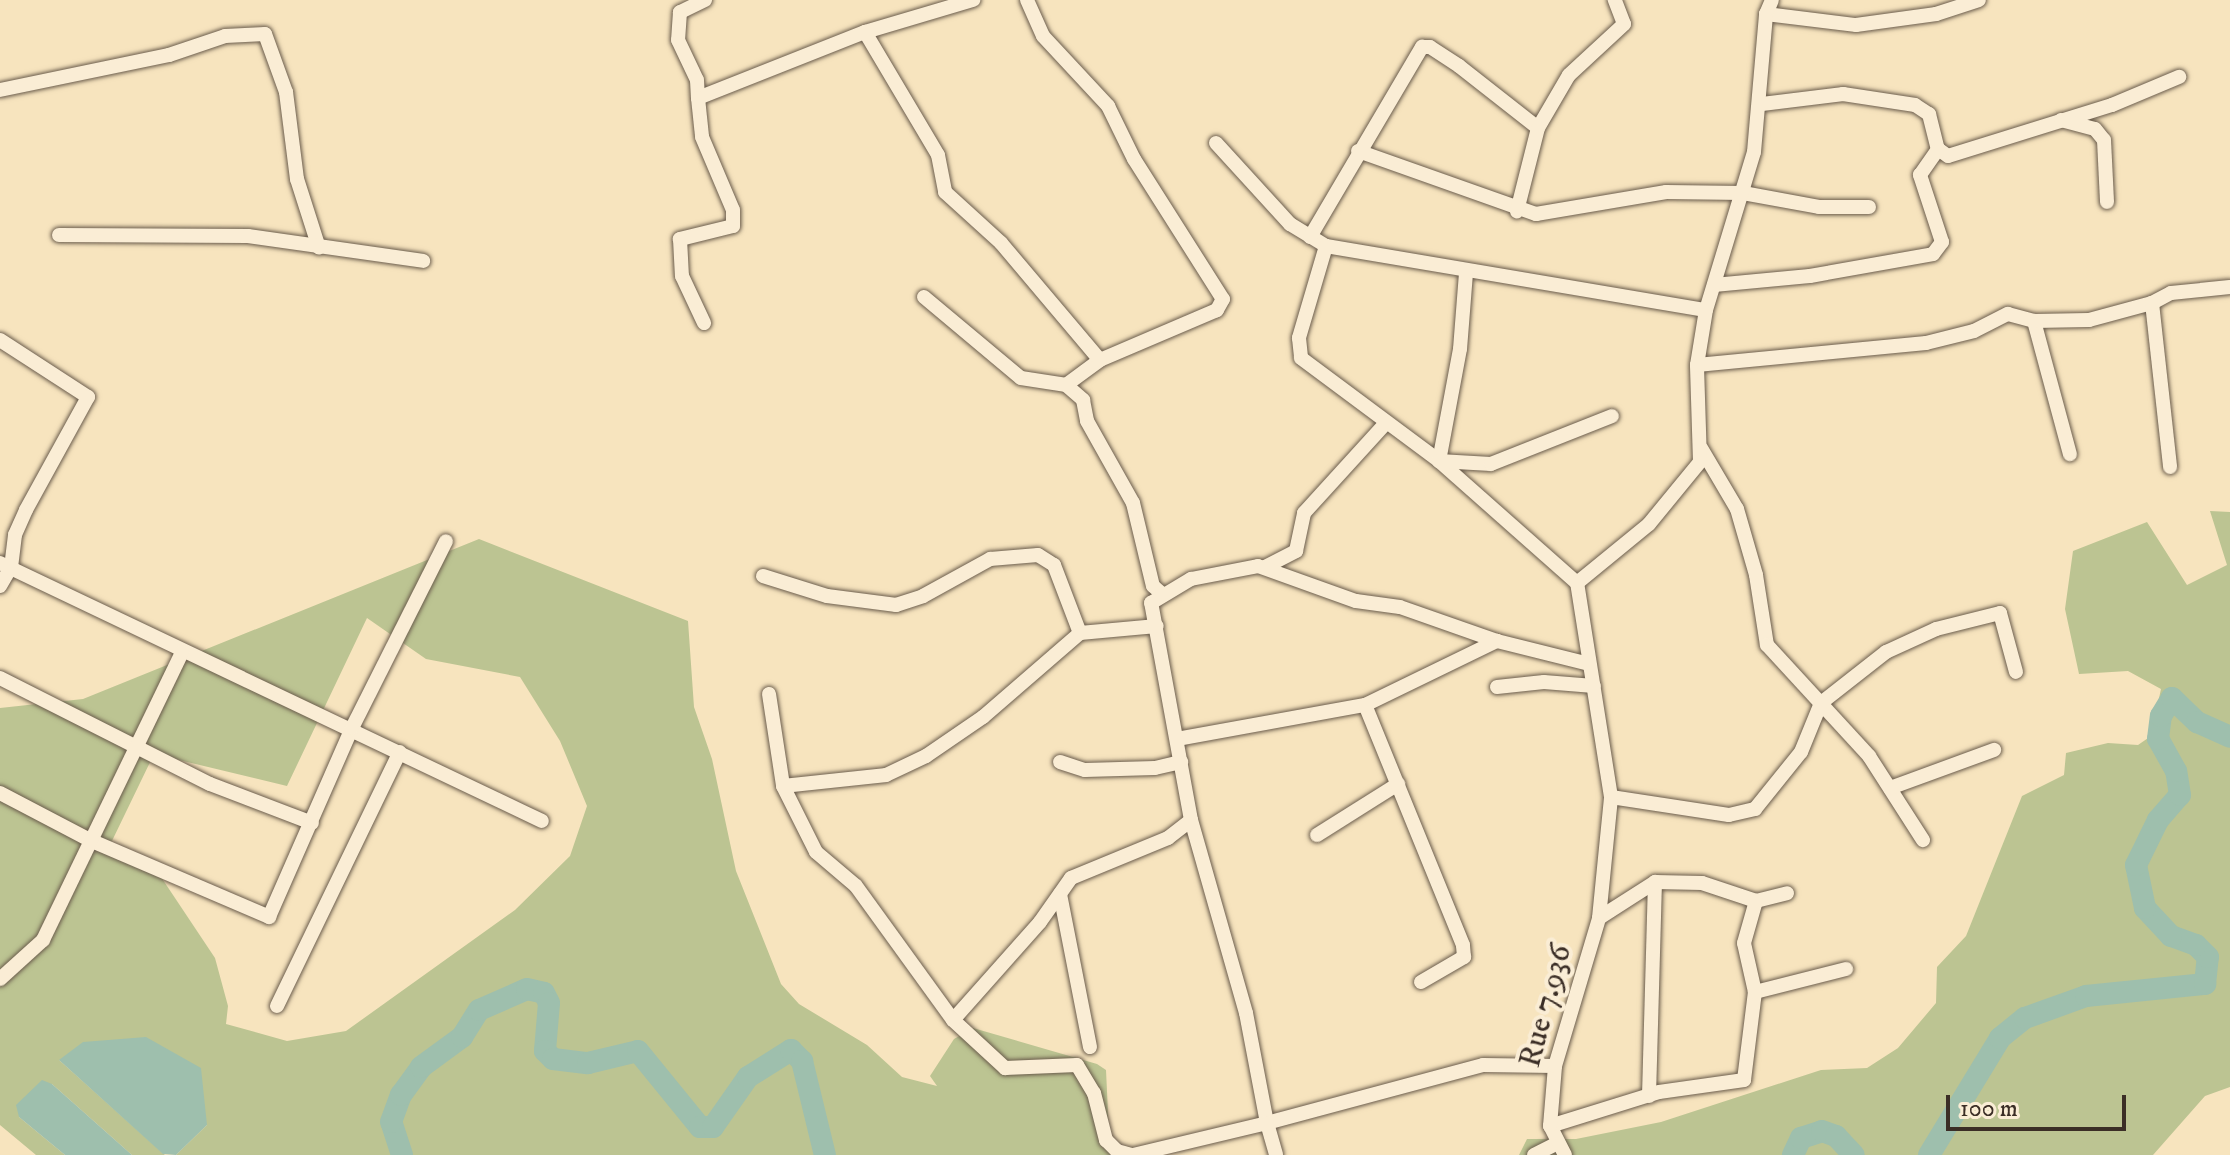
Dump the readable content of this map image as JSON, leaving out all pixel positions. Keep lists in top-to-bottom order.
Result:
{
  "streets": {
    "street": ["Rue 7.936"]
  },
  "scale_bar": "100 m"
}
